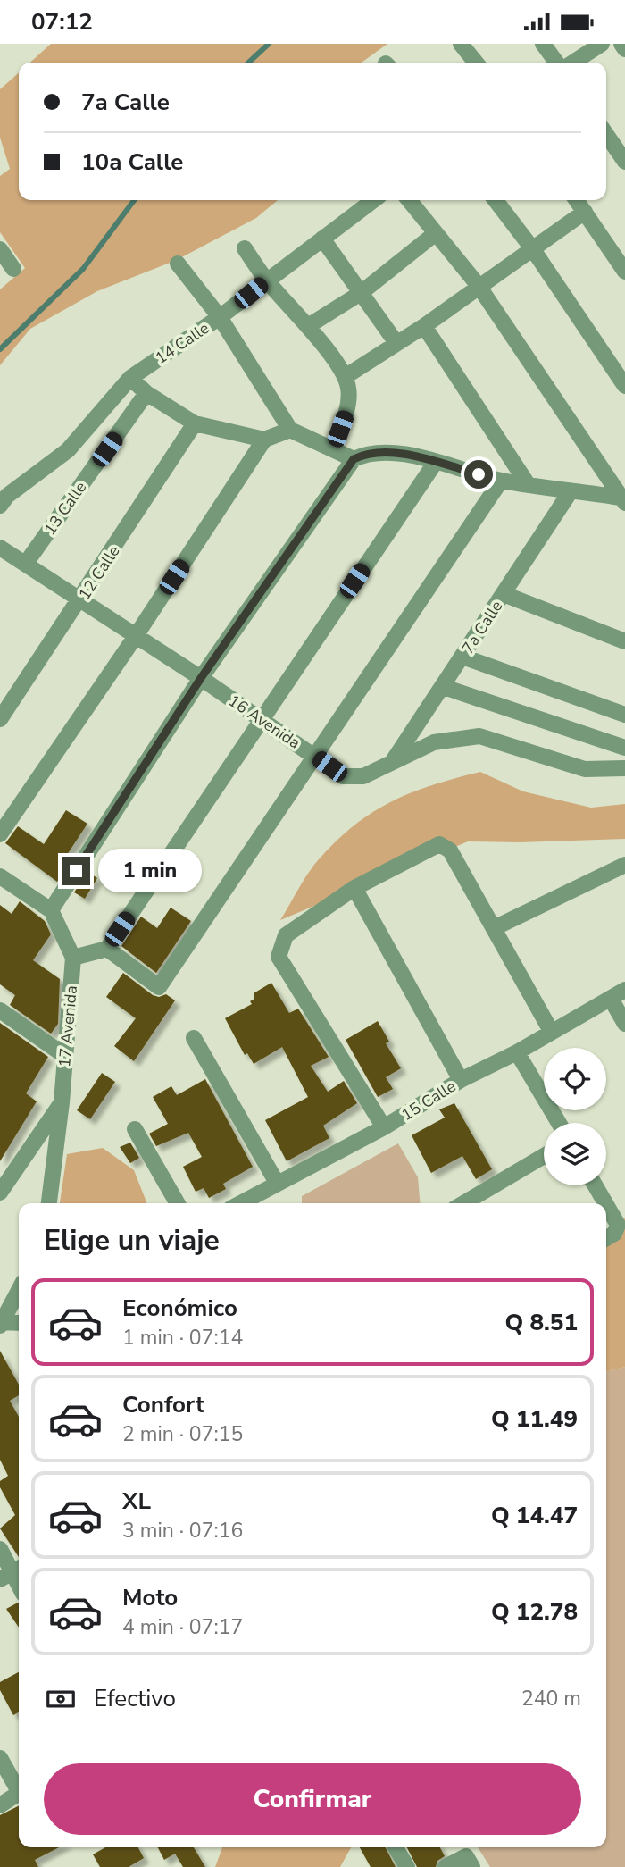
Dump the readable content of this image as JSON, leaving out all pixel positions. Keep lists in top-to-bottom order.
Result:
{
  "streets": {
    "street": [
      "14 Calle",
      "13 Calle",
      "12 Calle",
      "7a Calle",
      "16 Avenida",
      "17 Avenida",
      "15 Calle"
    ]
  },
  "crossings": [
    ["13 Calle", "16 Avenida"],
    ["12 Calle", "16 Avenida"],
    ["7a Calle", "16 Avenida"]
  ],
  "page": {
    "status": "07:12",
    "banner": ["7a Calle", "10a Calle"],
    "bubble": "1 min",
    "heading": "Elige un viaje",
    "list": [
      {
        "name": "Económico",
        "note": "1 min · 07:14",
        "value": "Q 8.51"
      },
      {
        "name": "Confort",
        "note": "2 min · 07:15",
        "value": "Q 11.49"
      },
      {
        "name": "XL",
        "note": "3 min · 07:16",
        "value": "Q 14.47"
      },
      {
        "name": "Moto",
        "note": "4 min · 07:17",
        "value": "Q 12.78"
      }
    ],
    "pay": ["Efectivo", "240 m"],
    "buttons": "Confirmar"
  }
}
